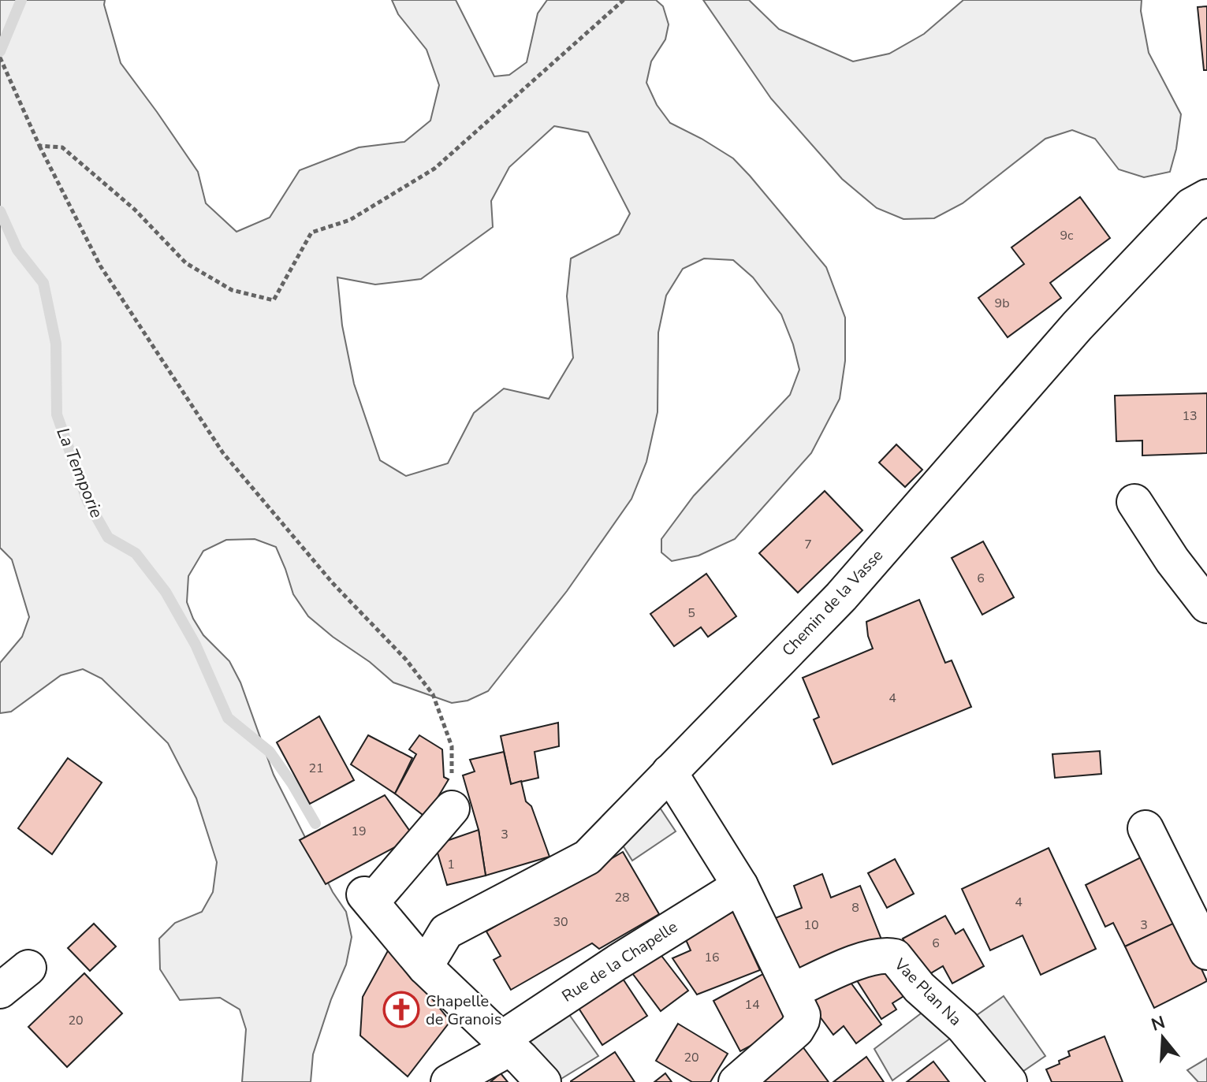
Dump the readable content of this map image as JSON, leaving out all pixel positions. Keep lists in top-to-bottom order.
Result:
{
  "streets": {
    "street": ["Chemin de la Vasse", "Rue de la Chapelle", "Vae Plan Na"]
  },
  "water": ["La Temporie"],
  "places": {
    "church": ["Chapelle de Granois"]
  },
  "house_numbers": [
    "9c",
    "9b",
    "13",
    "7",
    "6",
    "5",
    "4",
    "21",
    "19",
    "3",
    "1",
    "28",
    "4",
    "8",
    "30",
    "10",
    "3",
    "6",
    "16",
    "14",
    "20",
    "20"
  ],
  "north": "top"
}
